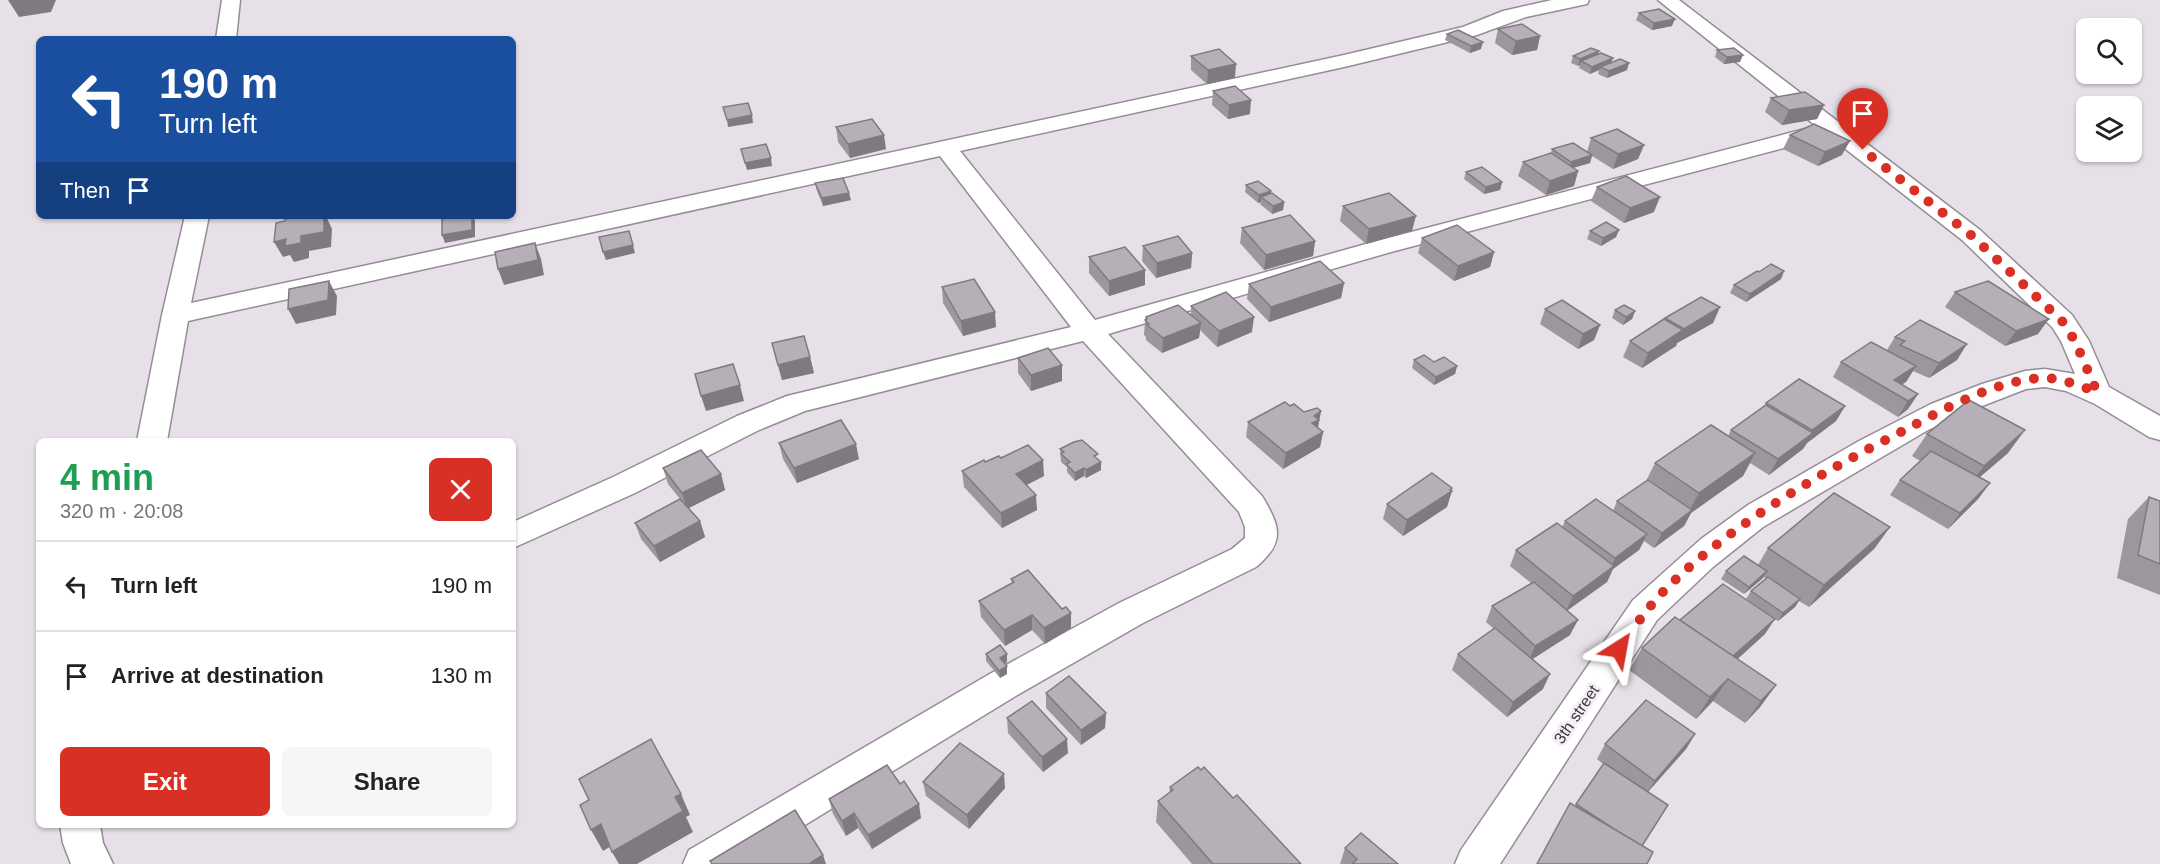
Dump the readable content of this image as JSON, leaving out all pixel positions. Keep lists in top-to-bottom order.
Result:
{
  "streets": {
    "street": ["3th street"]
  },
  "page": {
    "turn": ["190 m", "Turn left"],
    "then": "Then",
    "heading": ["4 min", "320 m · 20:08"],
    "list": [
      {
        "name": "Turn left",
        "value": "190 m"
      },
      {
        "name": "Arrive at destination",
        "value": "130 m"
      }
    ],
    "buttons": ["Exit", "Share"]
  }
}
